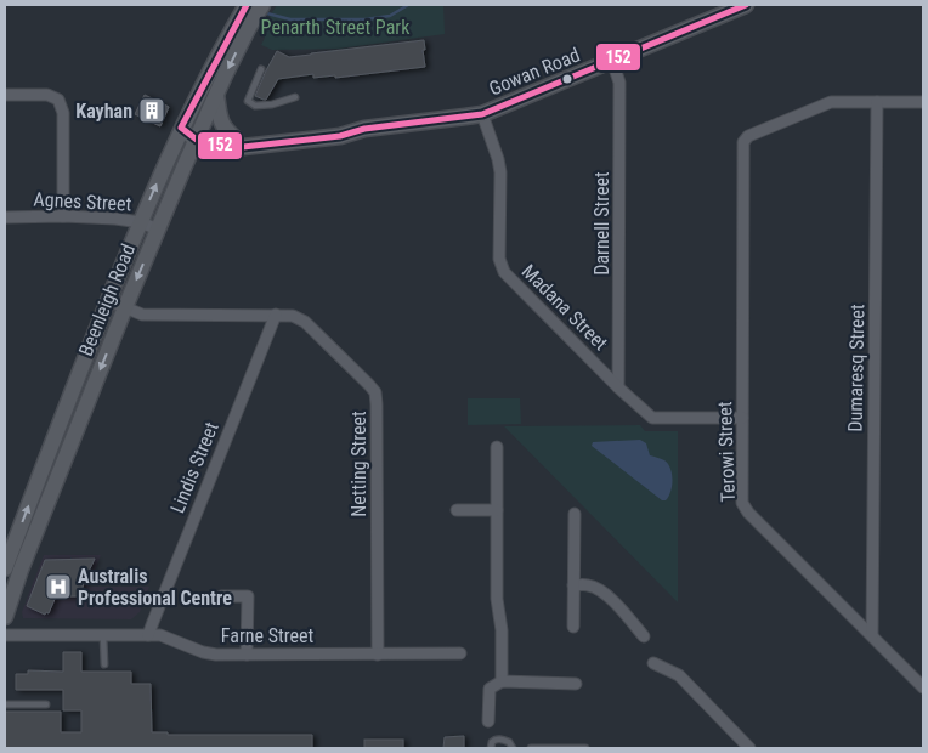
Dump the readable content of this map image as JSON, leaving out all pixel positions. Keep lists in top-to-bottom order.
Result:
{
  "streets": {
    "main road": ["Gowan Road", "Beenleigh Road"],
    "street": [
      "Agnes Street",
      "Darnell Street",
      "Madana Street",
      "Dumaresq Street",
      "Terowi Street",
      "Netting Street",
      "Lindis Street",
      "Farne Street"
    ]
  },
  "crossings": [
    ["Gowan Road", "Darnell Street"],
    ["Gowan Road", "Beenleigh Road"],
    ["Gowan Road", "Madana Street"],
    ["Agnes Street", "Beenleigh Road"],
    ["Darnell Street", "Madana Street"],
    ["Beenleigh Road", "Netting Street"],
    ["Madana Street", "Terowi Street"],
    ["Dumaresq Street", "Terowi Street"],
    ["Netting Street", "Lindis Street"],
    ["Netting Street", "Farne Street"],
    ["Lindis Street", "Farne Street"]
  ],
  "parks": ["Penarth Street Park"],
  "places": {
    "building": ["Kayhan"],
    "hospital": ["Australis Professional Centre"]
  },
  "lines": ["transit line 152"]
}
